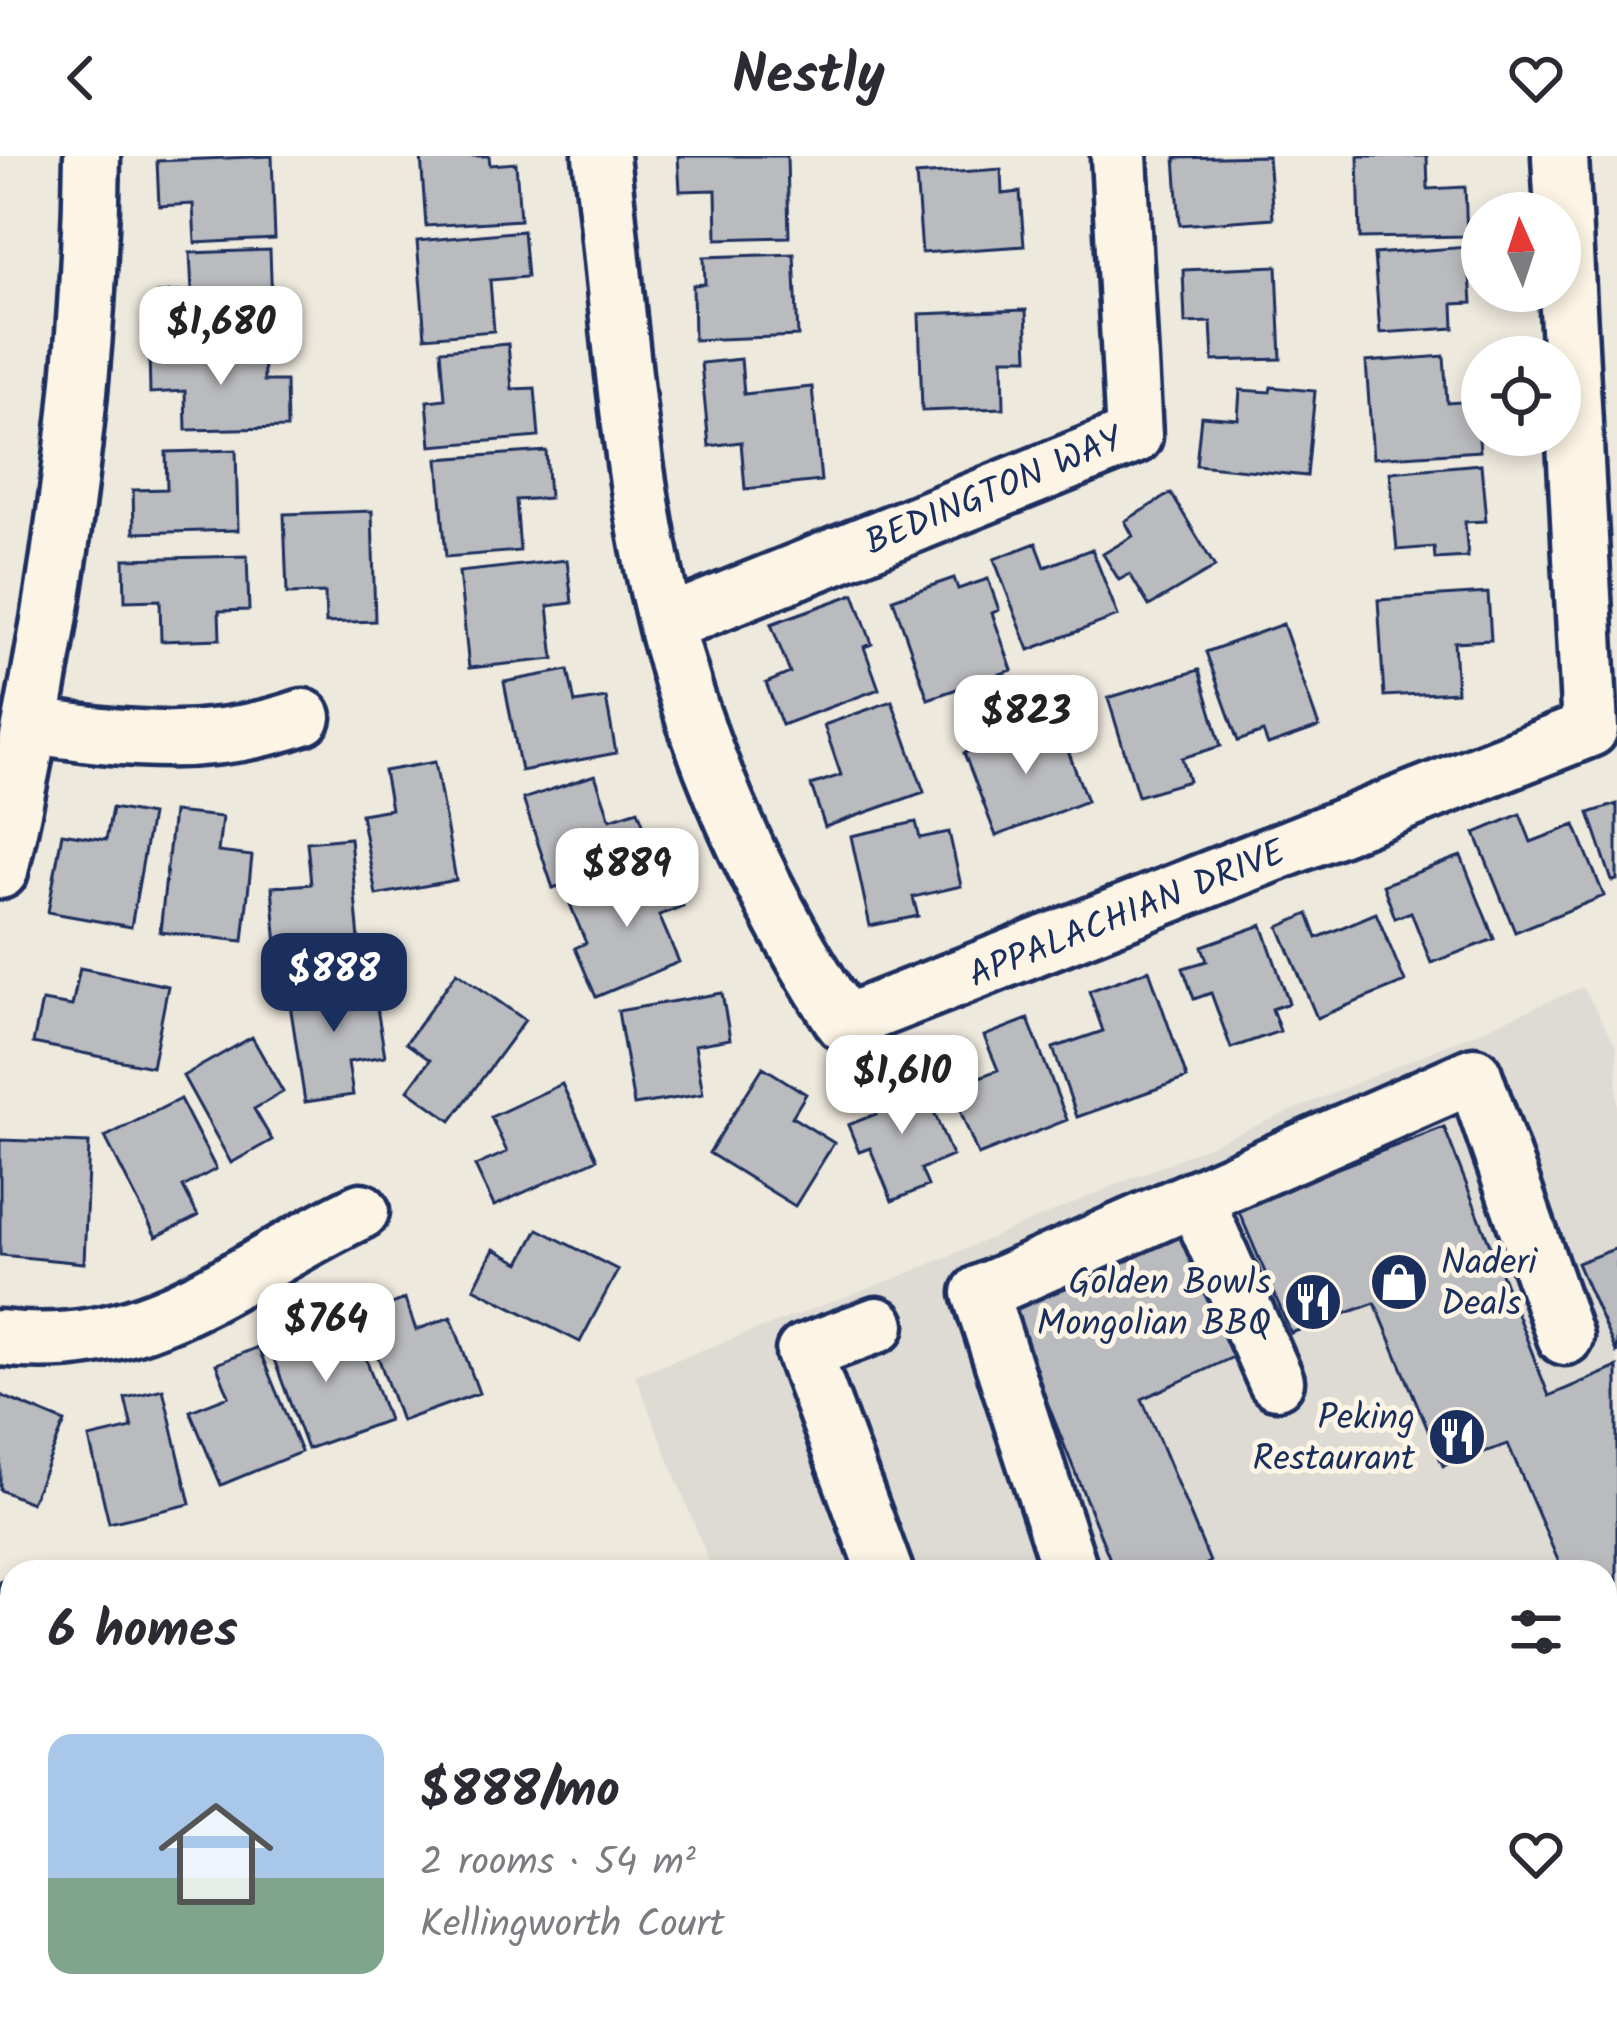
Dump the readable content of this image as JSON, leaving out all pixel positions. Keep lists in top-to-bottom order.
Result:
{
  "streets": {
    "street": ["BEDINGTON WAY", "APPALACHIAN DRIVE"]
  },
  "crossings": [
    ["BEDINGTON WAY", "APPALACHIAN DRIVE"]
  ],
  "places": {
    "shop": ["Naderi Deals"],
    "restaurant": ["Golden Bowls Mongolian BBQ", "Peking Restaurant"]
  },
  "north": "top",
  "page": {
    "header": "Nestly",
    "price": [
      "$1,680",
      "$823",
      "$889",
      "$888",
      "$1,610",
      "$764"
    ],
    "heading": "6 homes",
    "list": [
      {
        "name": "$888/mo",
        "note": "2 rooms · 54 m² · Kellingworth Court"
      }
    ]
  }
}
